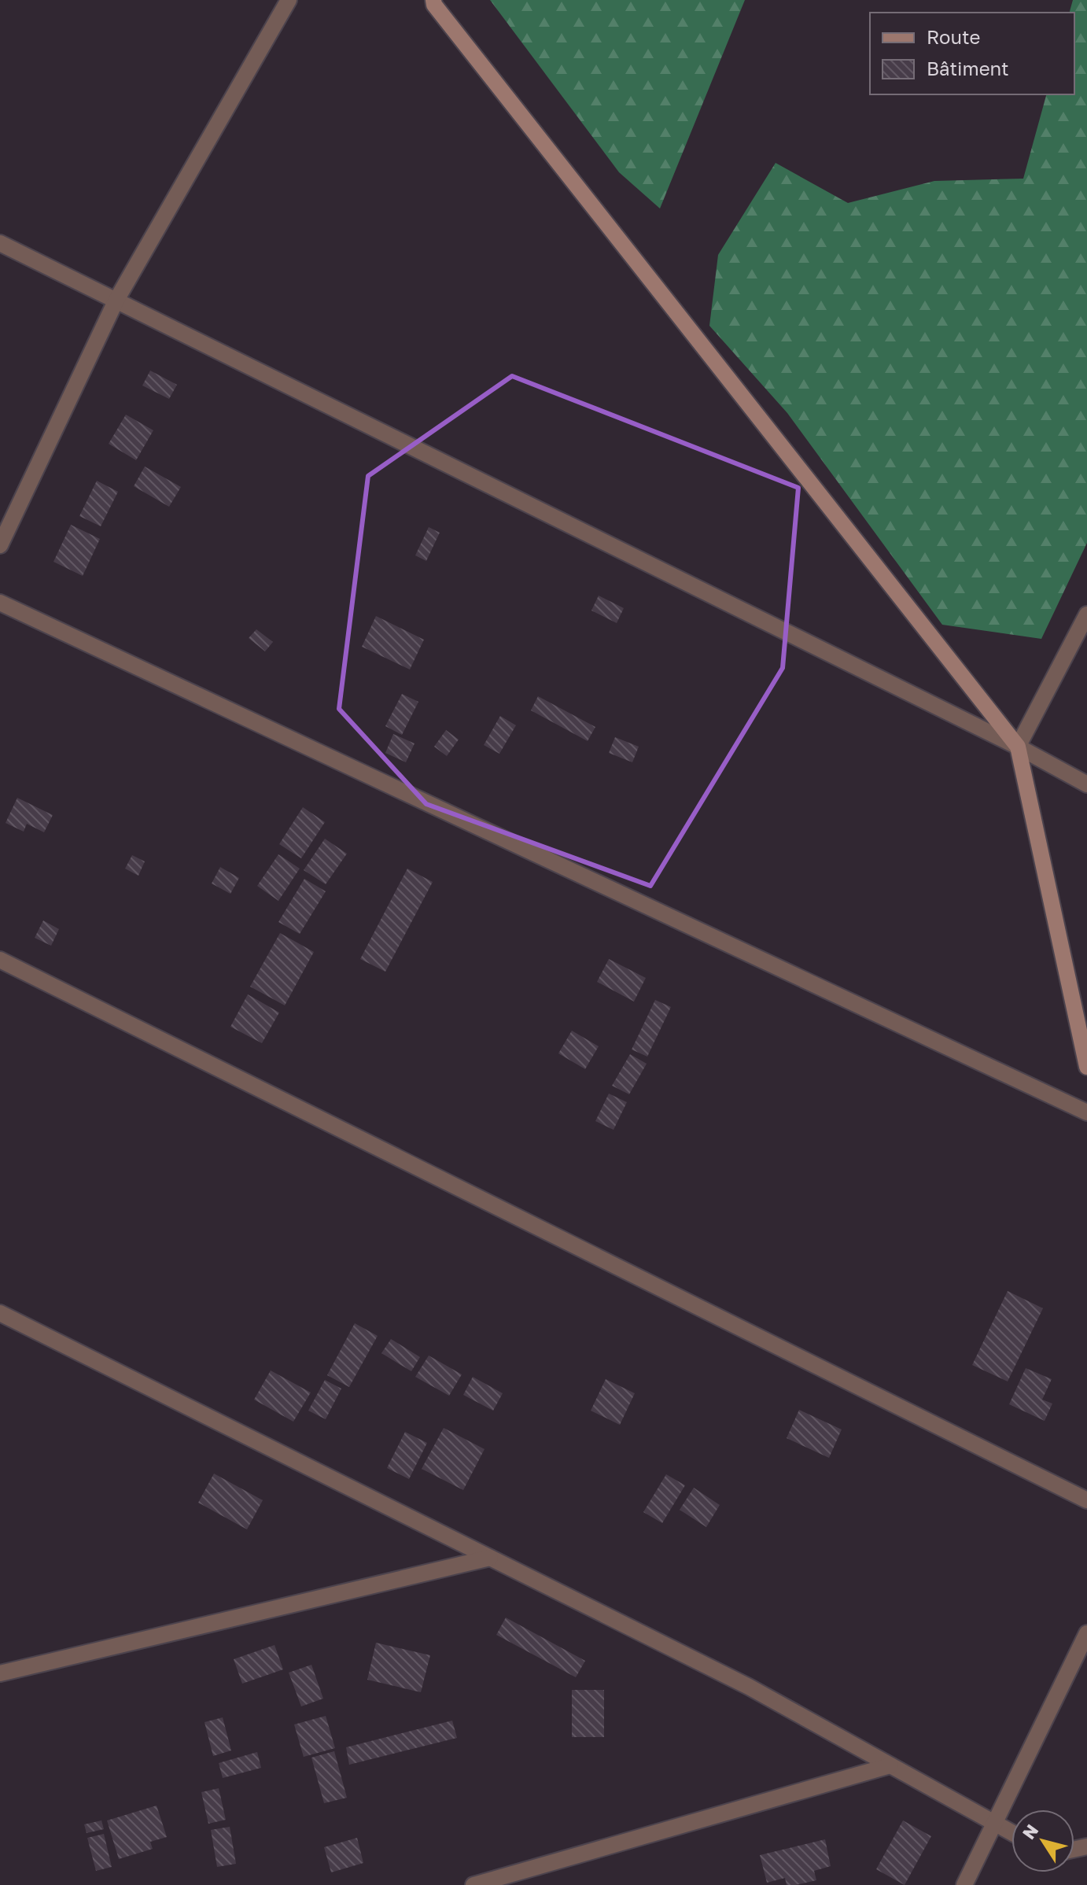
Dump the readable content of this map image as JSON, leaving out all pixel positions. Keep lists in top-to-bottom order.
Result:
{
  "legend": ["Route", "Bâtiment"],
  "north": "top left"
}
